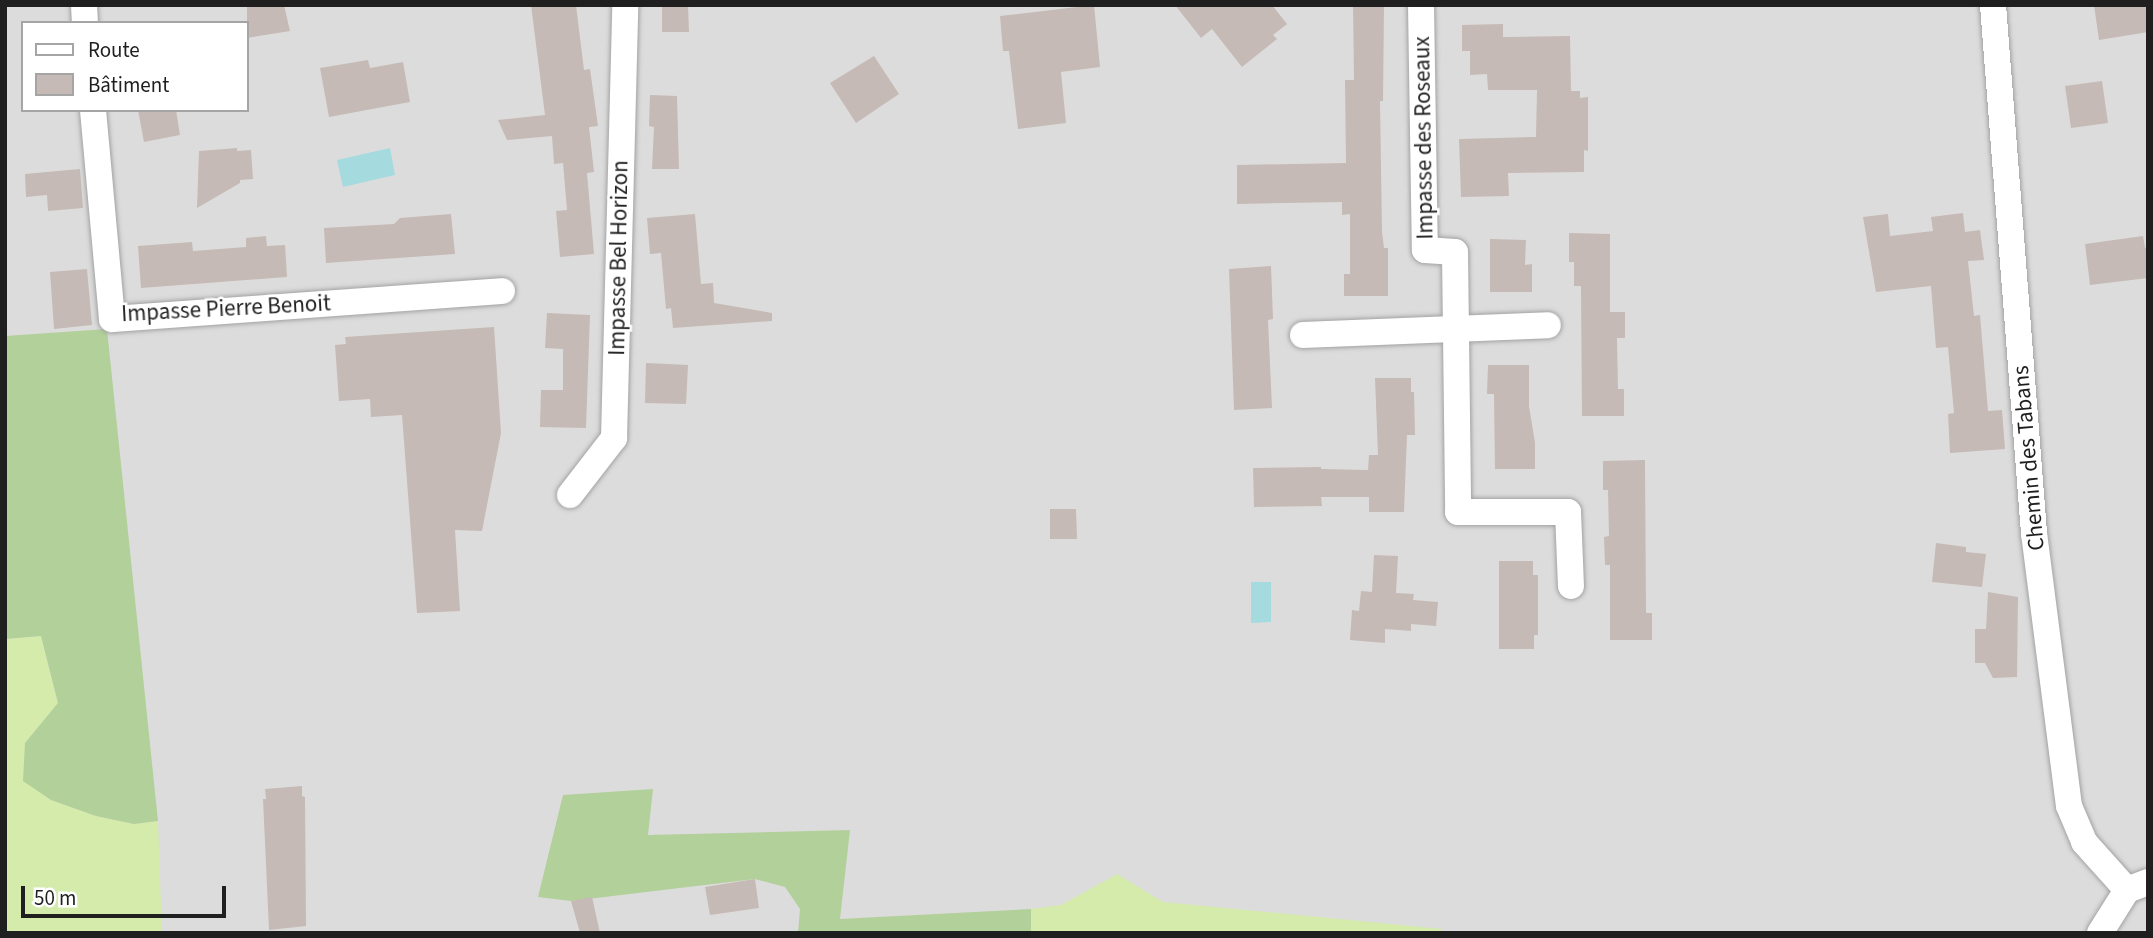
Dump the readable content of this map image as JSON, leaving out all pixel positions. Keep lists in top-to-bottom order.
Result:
{
  "streets": {
    "street": [
      "Impasse des Roseaux",
      "Impasse Bel Horizon",
      "Impasse Pierre Benoit",
      "Chemin des Tabans"
    ]
  },
  "legend": ["Route", "Bâtiment"],
  "scale_bar": "50 m"
}
